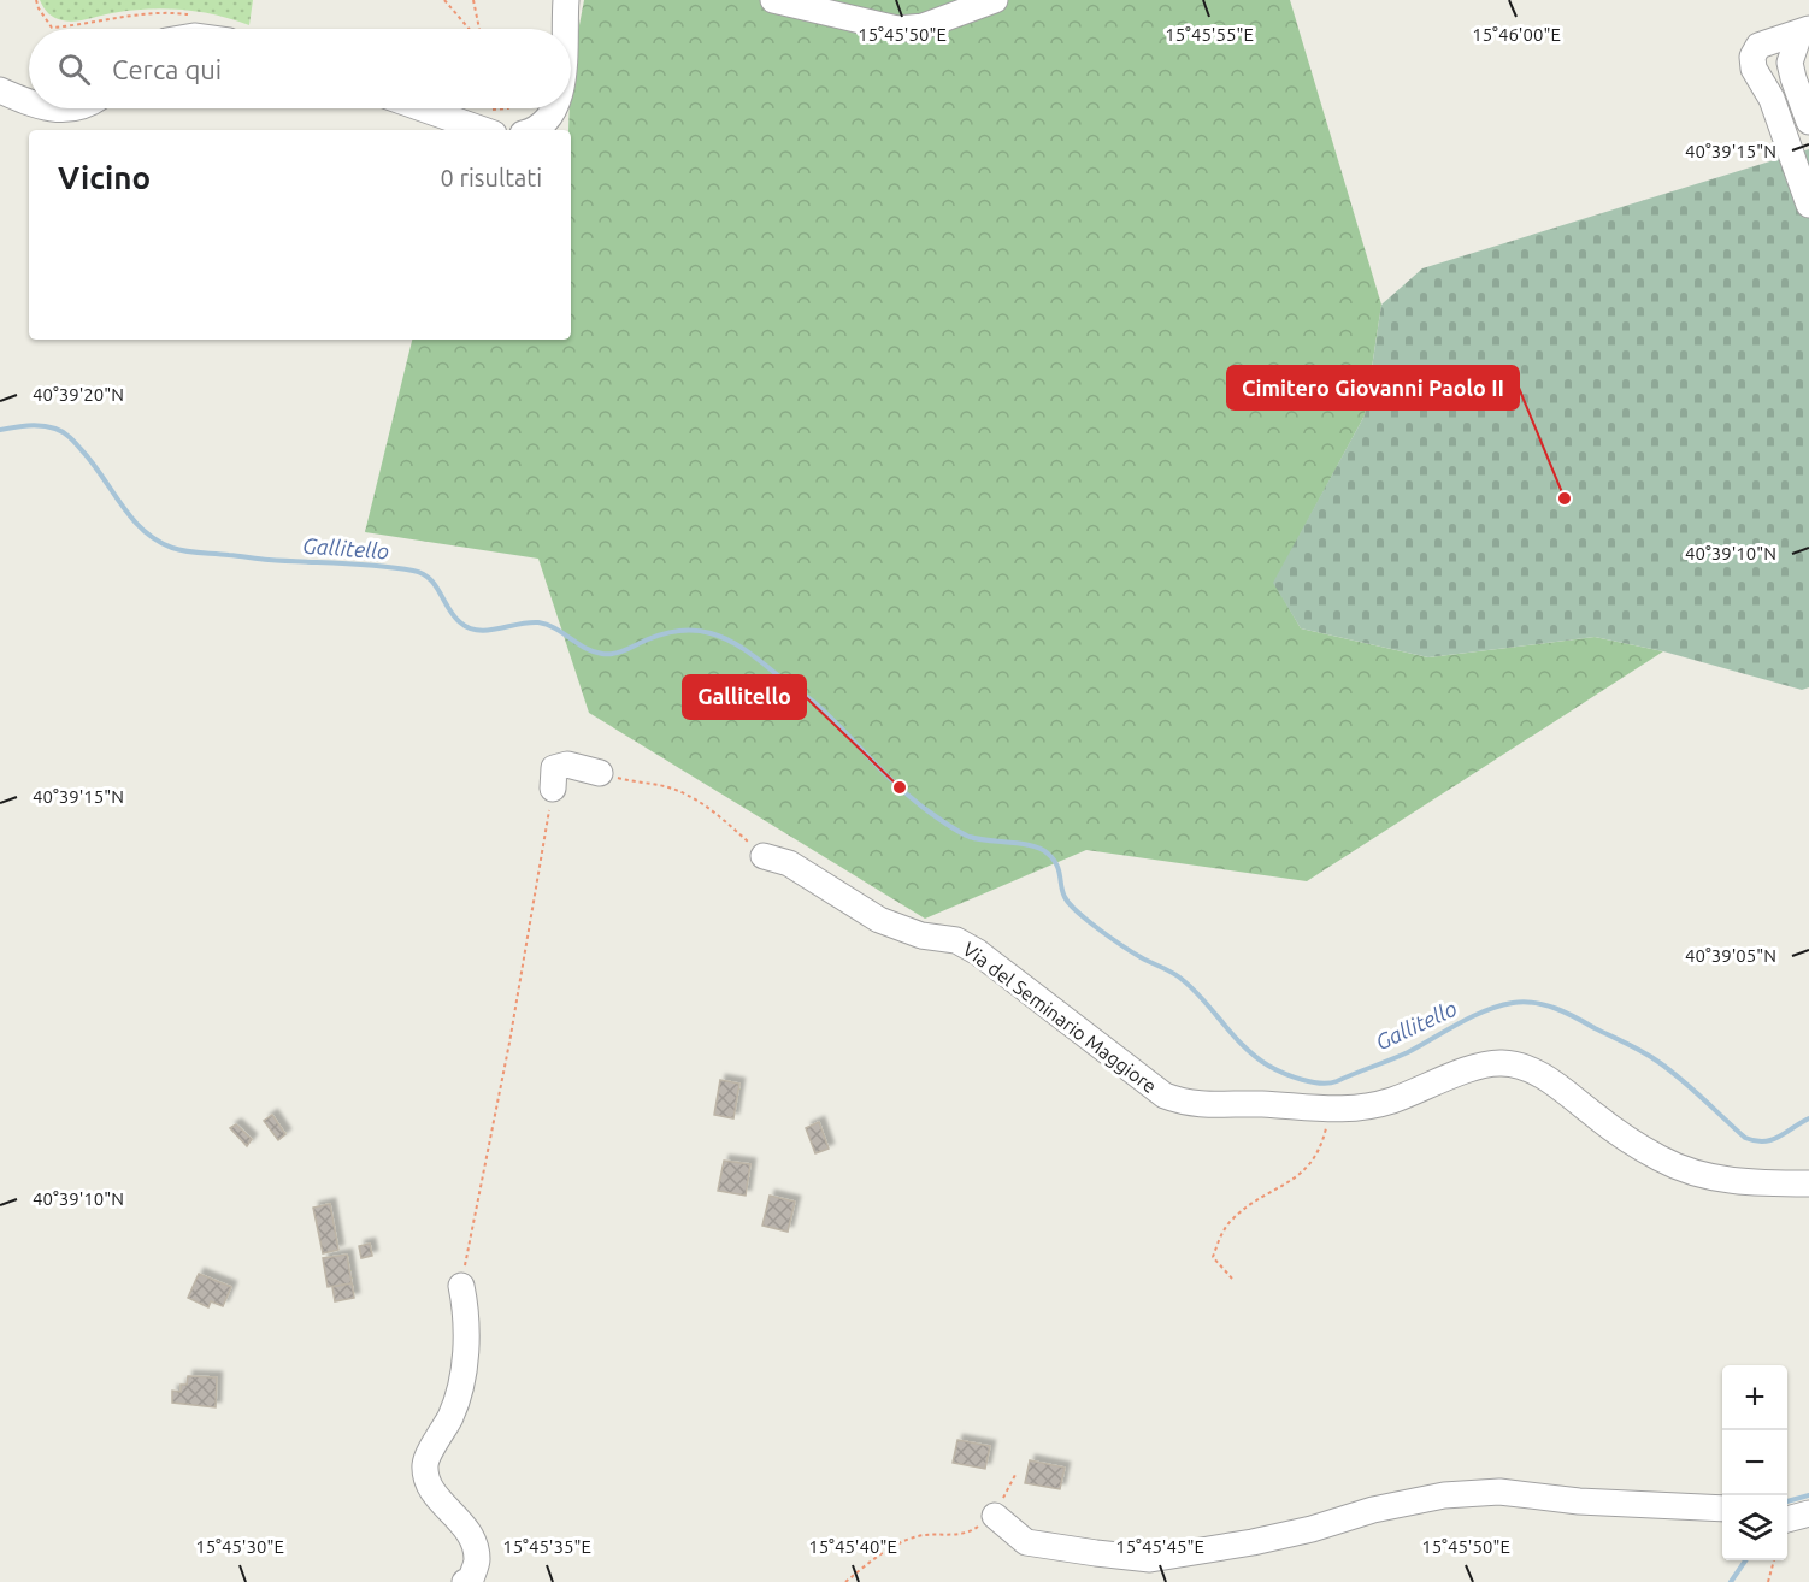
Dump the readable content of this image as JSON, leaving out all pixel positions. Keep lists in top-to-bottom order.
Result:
{
  "streets": {
    "street": ["Via del Seminario Maggiore"]
  },
  "water": ["Gallitello"],
  "places": ["Cimitero Giovanni Paolo II", "Gallitello"],
  "page": {
    "search": "Cerca qui",
    "heading": ["Vicino", "0 risultati"],
    "map_buttons": ["+", "−"]
  },
  "coordinates": [
    "15°45'50\"E",
    "15°45'55\"E",
    "15°46'00\"E",
    "40°39'15\"N",
    "40°39'20\"N",
    "40°39'10\"N",
    "40°39'05\"N",
    "15°45'30\"E",
    "15°45'35\"E",
    "15°45'40\"E",
    "15°45'45\"E"
  ]
}
